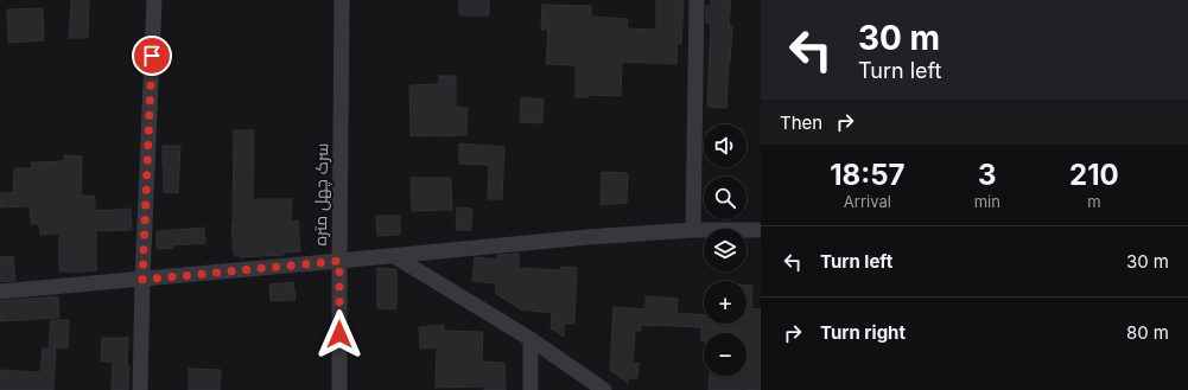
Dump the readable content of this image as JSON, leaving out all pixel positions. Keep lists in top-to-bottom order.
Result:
{
  "streets": {
    "street": ["سرک چهل متره"]
  },
  "page": {
    "turn": ["30 m", "Turn left"],
    "then": "Then",
    "map_buttons": ["+", "−"],
    "eta": [
      "18:57",
      "Arrival",
      "3",
      "min",
      "210",
      "m"
    ],
    "list": [
      {
        "name": "Turn left",
        "value": "30 m"
      },
      {
        "name": "Turn right",
        "value": "80 m"
      }
    ]
  }
}
